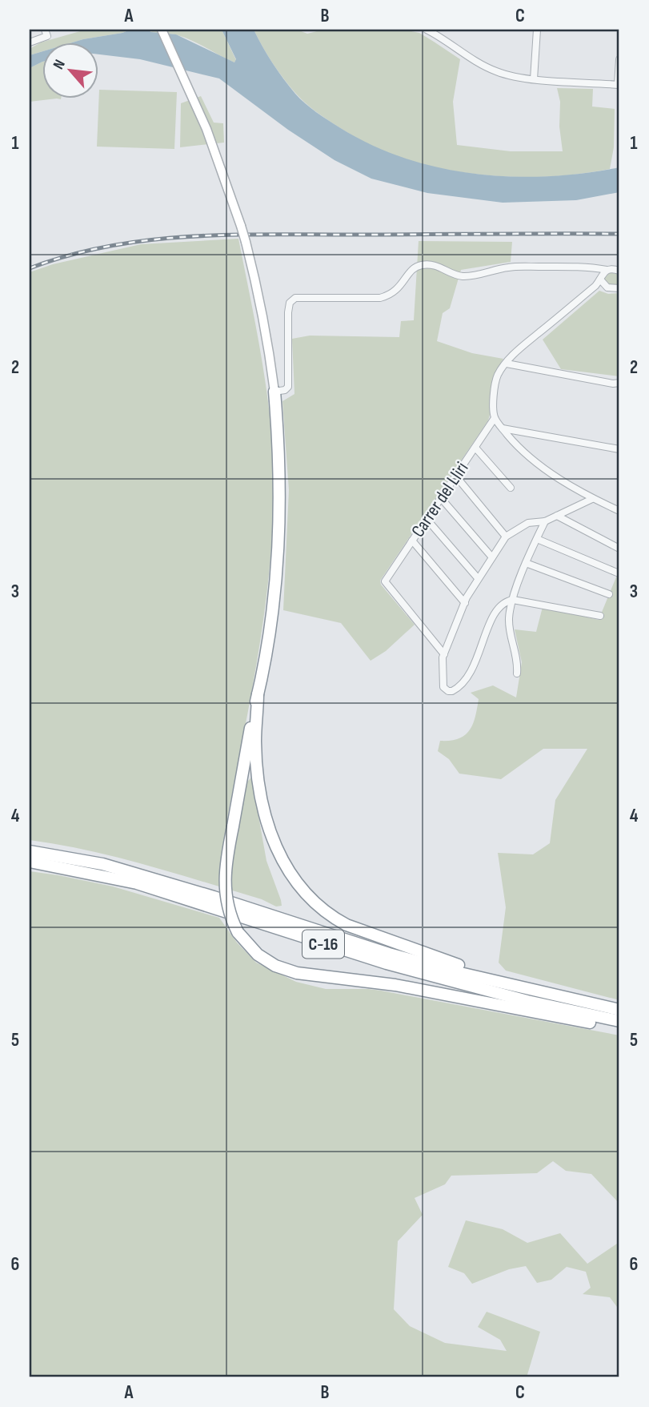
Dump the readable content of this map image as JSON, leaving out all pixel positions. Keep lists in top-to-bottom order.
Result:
{
  "streets": {
    "highway": ["C-16"],
    "street": ["Carrer del Lliri"]
  },
  "north": "top left",
  "grid": {
    "columns": ["A", "B", "C"],
    "rows": [
      "1",
      "2",
      "3",
      "4",
      "5",
      "6"
    ]
  }
}
